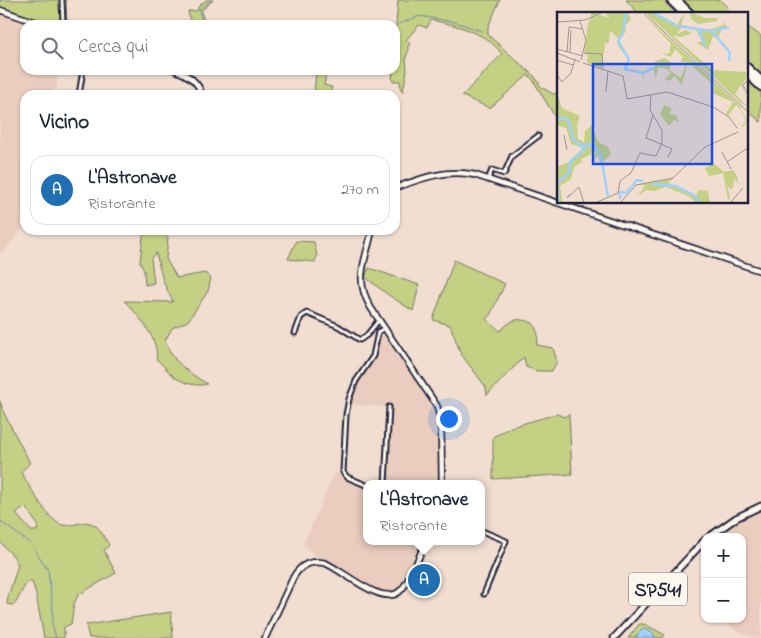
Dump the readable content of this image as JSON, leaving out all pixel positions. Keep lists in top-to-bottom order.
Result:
{
  "streets": {
    "main road": ["SP541"]
  },
  "page": {
    "search": "Cerca qui",
    "heading": "Vicino",
    "list": [
      {
        "mark": "A",
        "name": "L'Astronave",
        "note": "Ristorante",
        "value": "270 m"
      }
    ],
    "popup": ["L'Astronave", "Ristorante"],
    "map_buttons": ["+", "−"],
    "pins": "A"
  }
}
